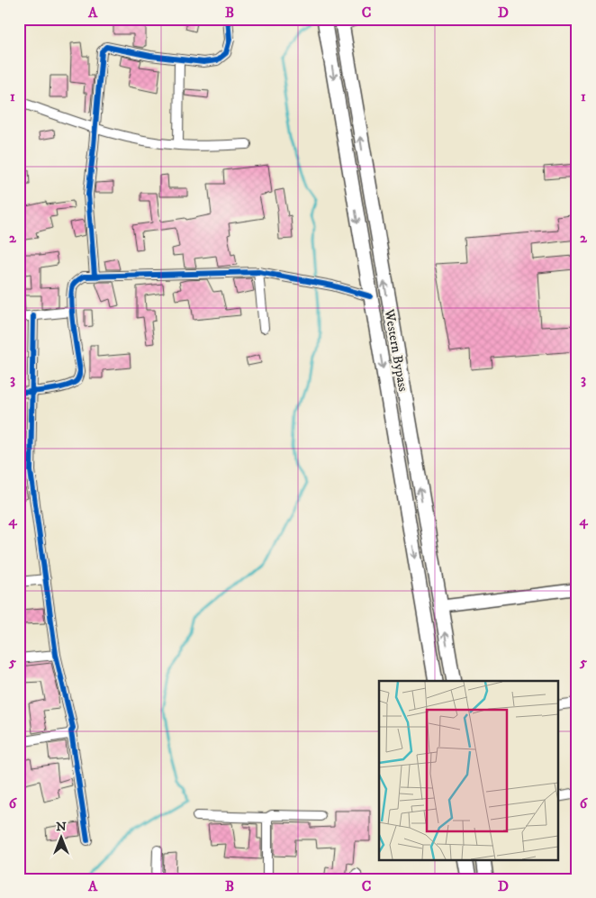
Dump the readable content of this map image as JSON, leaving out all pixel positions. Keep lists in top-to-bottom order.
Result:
{
  "streets": {
    "main road": ["Western Bypass"]
  },
  "north": "top",
  "grid": {
    "columns": [
      "A",
      "B",
      "C",
      "D"
    ],
    "rows": [
      "1",
      "2",
      "3",
      "4",
      "5",
      "6"
    ]
  }
}
